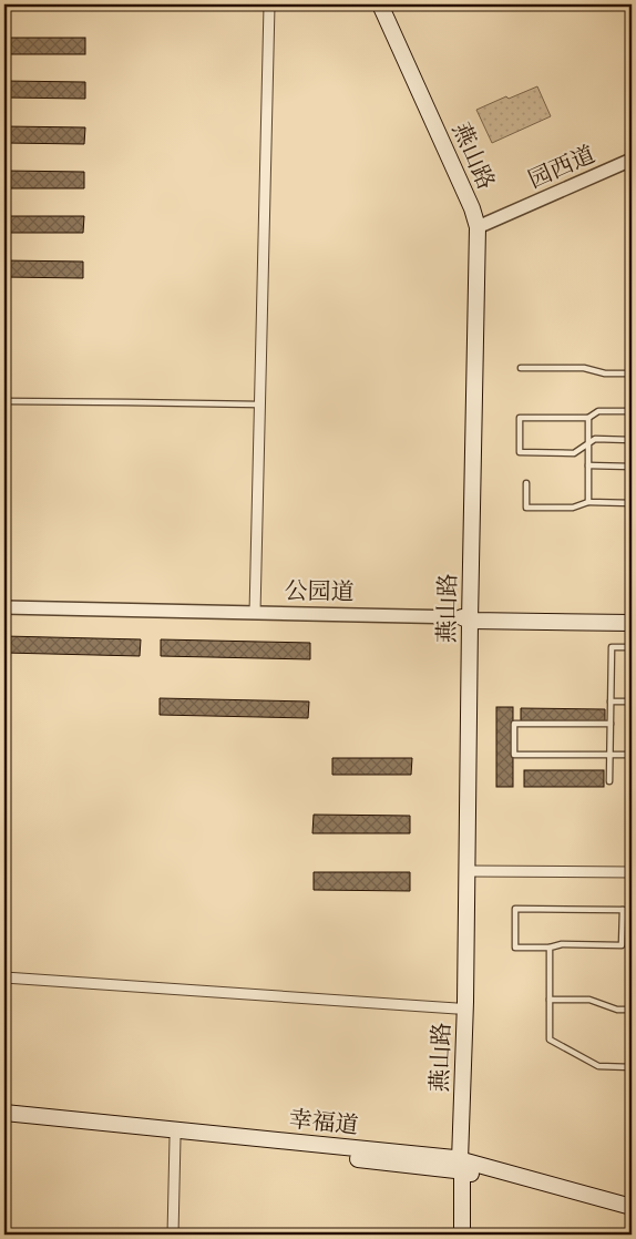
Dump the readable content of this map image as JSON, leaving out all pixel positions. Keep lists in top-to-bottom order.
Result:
{
  "streets": {
    "main road": ["燕山路", "公园道", "幸福道"],
    "street": ["园西道"]
  },
  "crossings": [
    ["燕山路", "园西道"],
    ["燕山路", "公园道"],
    ["燕山路", "幸福道"]
  ]
}
